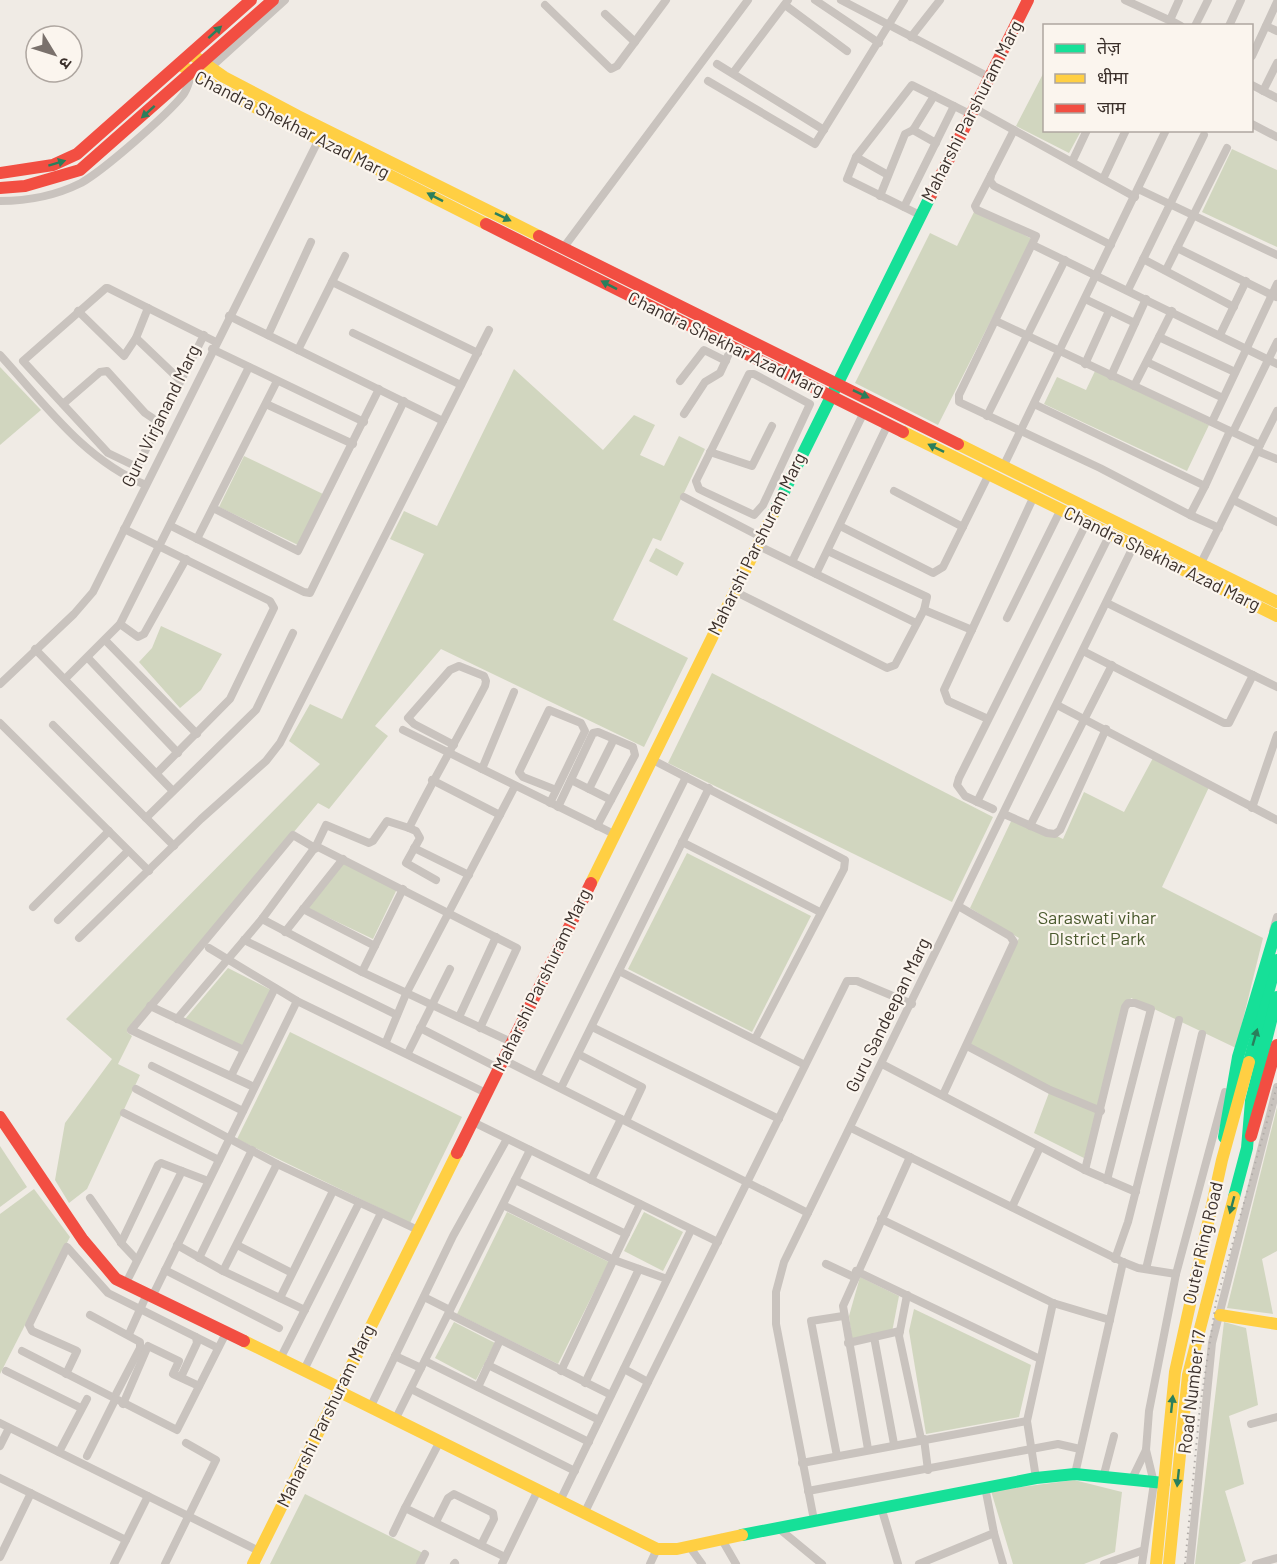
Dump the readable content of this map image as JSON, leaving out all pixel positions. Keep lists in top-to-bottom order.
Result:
{
  "streets": {
    "main road": ["Maharshi Parshuram Marg", "Chandra Shekhar Azad Marg", "Outer Ring Road"],
    "street": ["Guru Virjanand Marg", "Guru Sandeepan Marg", "Road Number 17"]
  },
  "crossings": [
    ["Maharshi Parshuram Marg", "Chandra Shekhar Azad Marg"],
    ["Chandra Shekhar Azad Marg", "Guru Virjanand Marg"],
    ["Chandra Shekhar Azad Marg", "Guru Sandeepan Marg"]
  ],
  "parks": ["Saraswati vihar DIstrict Park"],
  "legend": ["तेज़", "धीमा", "जाम"],
  "north": "bottom right"
}
